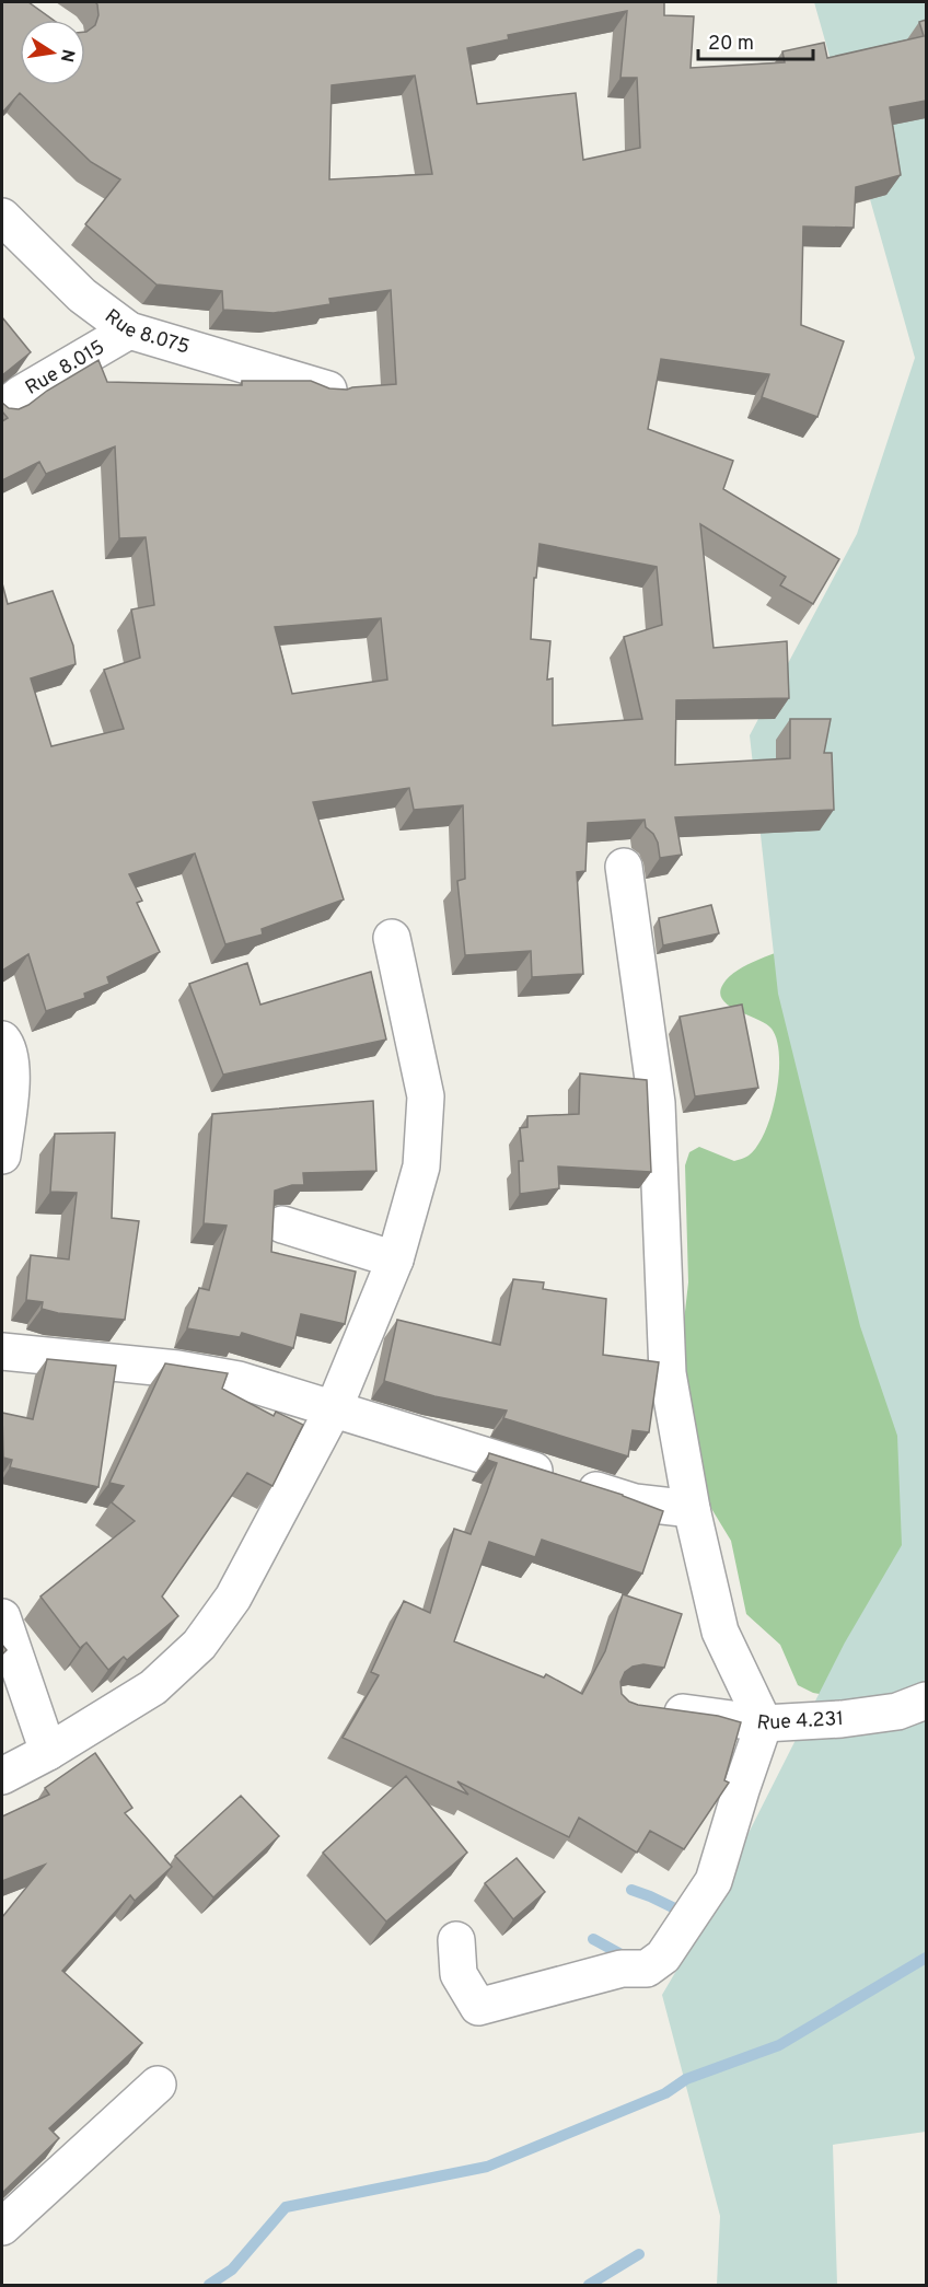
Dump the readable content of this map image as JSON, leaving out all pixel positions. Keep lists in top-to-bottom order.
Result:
{
  "streets": {
    "street": ["Rue 8.075", "Rue 8.015", "Rue 4.231"]
  },
  "crossings": [
    ["Rue 8.075", "Rue 8.015"]
  ],
  "scale_bar": "20 m",
  "north": "right"
}
